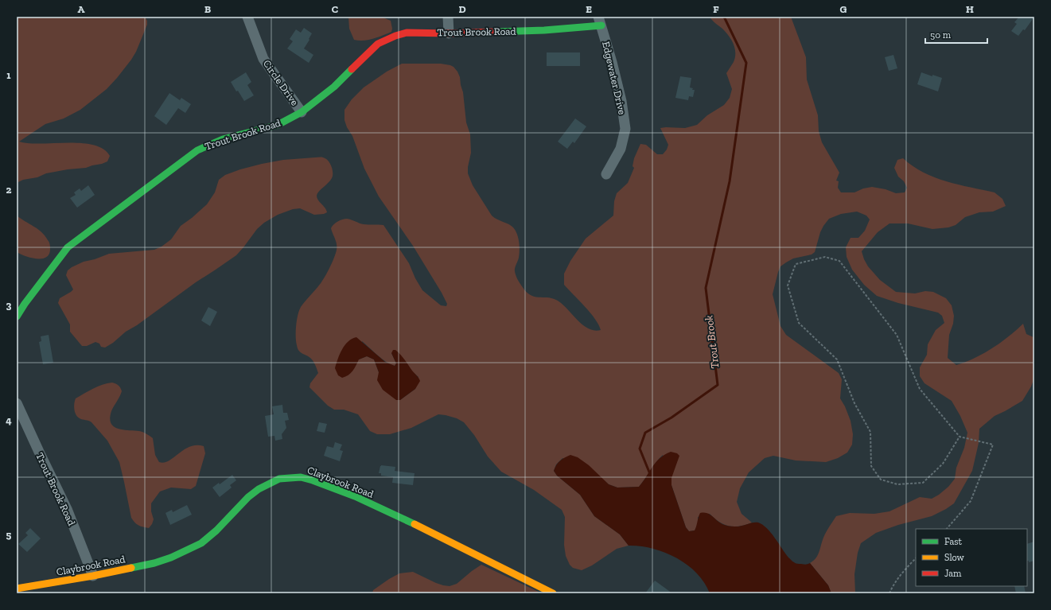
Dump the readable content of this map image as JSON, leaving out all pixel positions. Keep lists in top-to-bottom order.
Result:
{
  "streets": {
    "street": [
      "Trout Brook Road",
      "Edgewater Drive",
      "Circle Drive",
      "Claybrook Road"
    ]
  },
  "crossings": [
    ["Trout Brook Road", "Edgewater Drive"],
    ["Trout Brook Road", "Circle Drive"],
    ["Trout Brook Road", "Claybrook Road"]
  ],
  "water": ["Trout Brook"],
  "legend": ["Fast", "Slow", "Jam"],
  "scale_bar": "50 m",
  "grid": {
    "columns": [
      "A",
      "B",
      "C",
      "D",
      "E",
      "F",
      "G",
      "H"
    ],
    "rows": [
      "1",
      "2",
      "3",
      "4",
      "5"
    ]
  }
}
